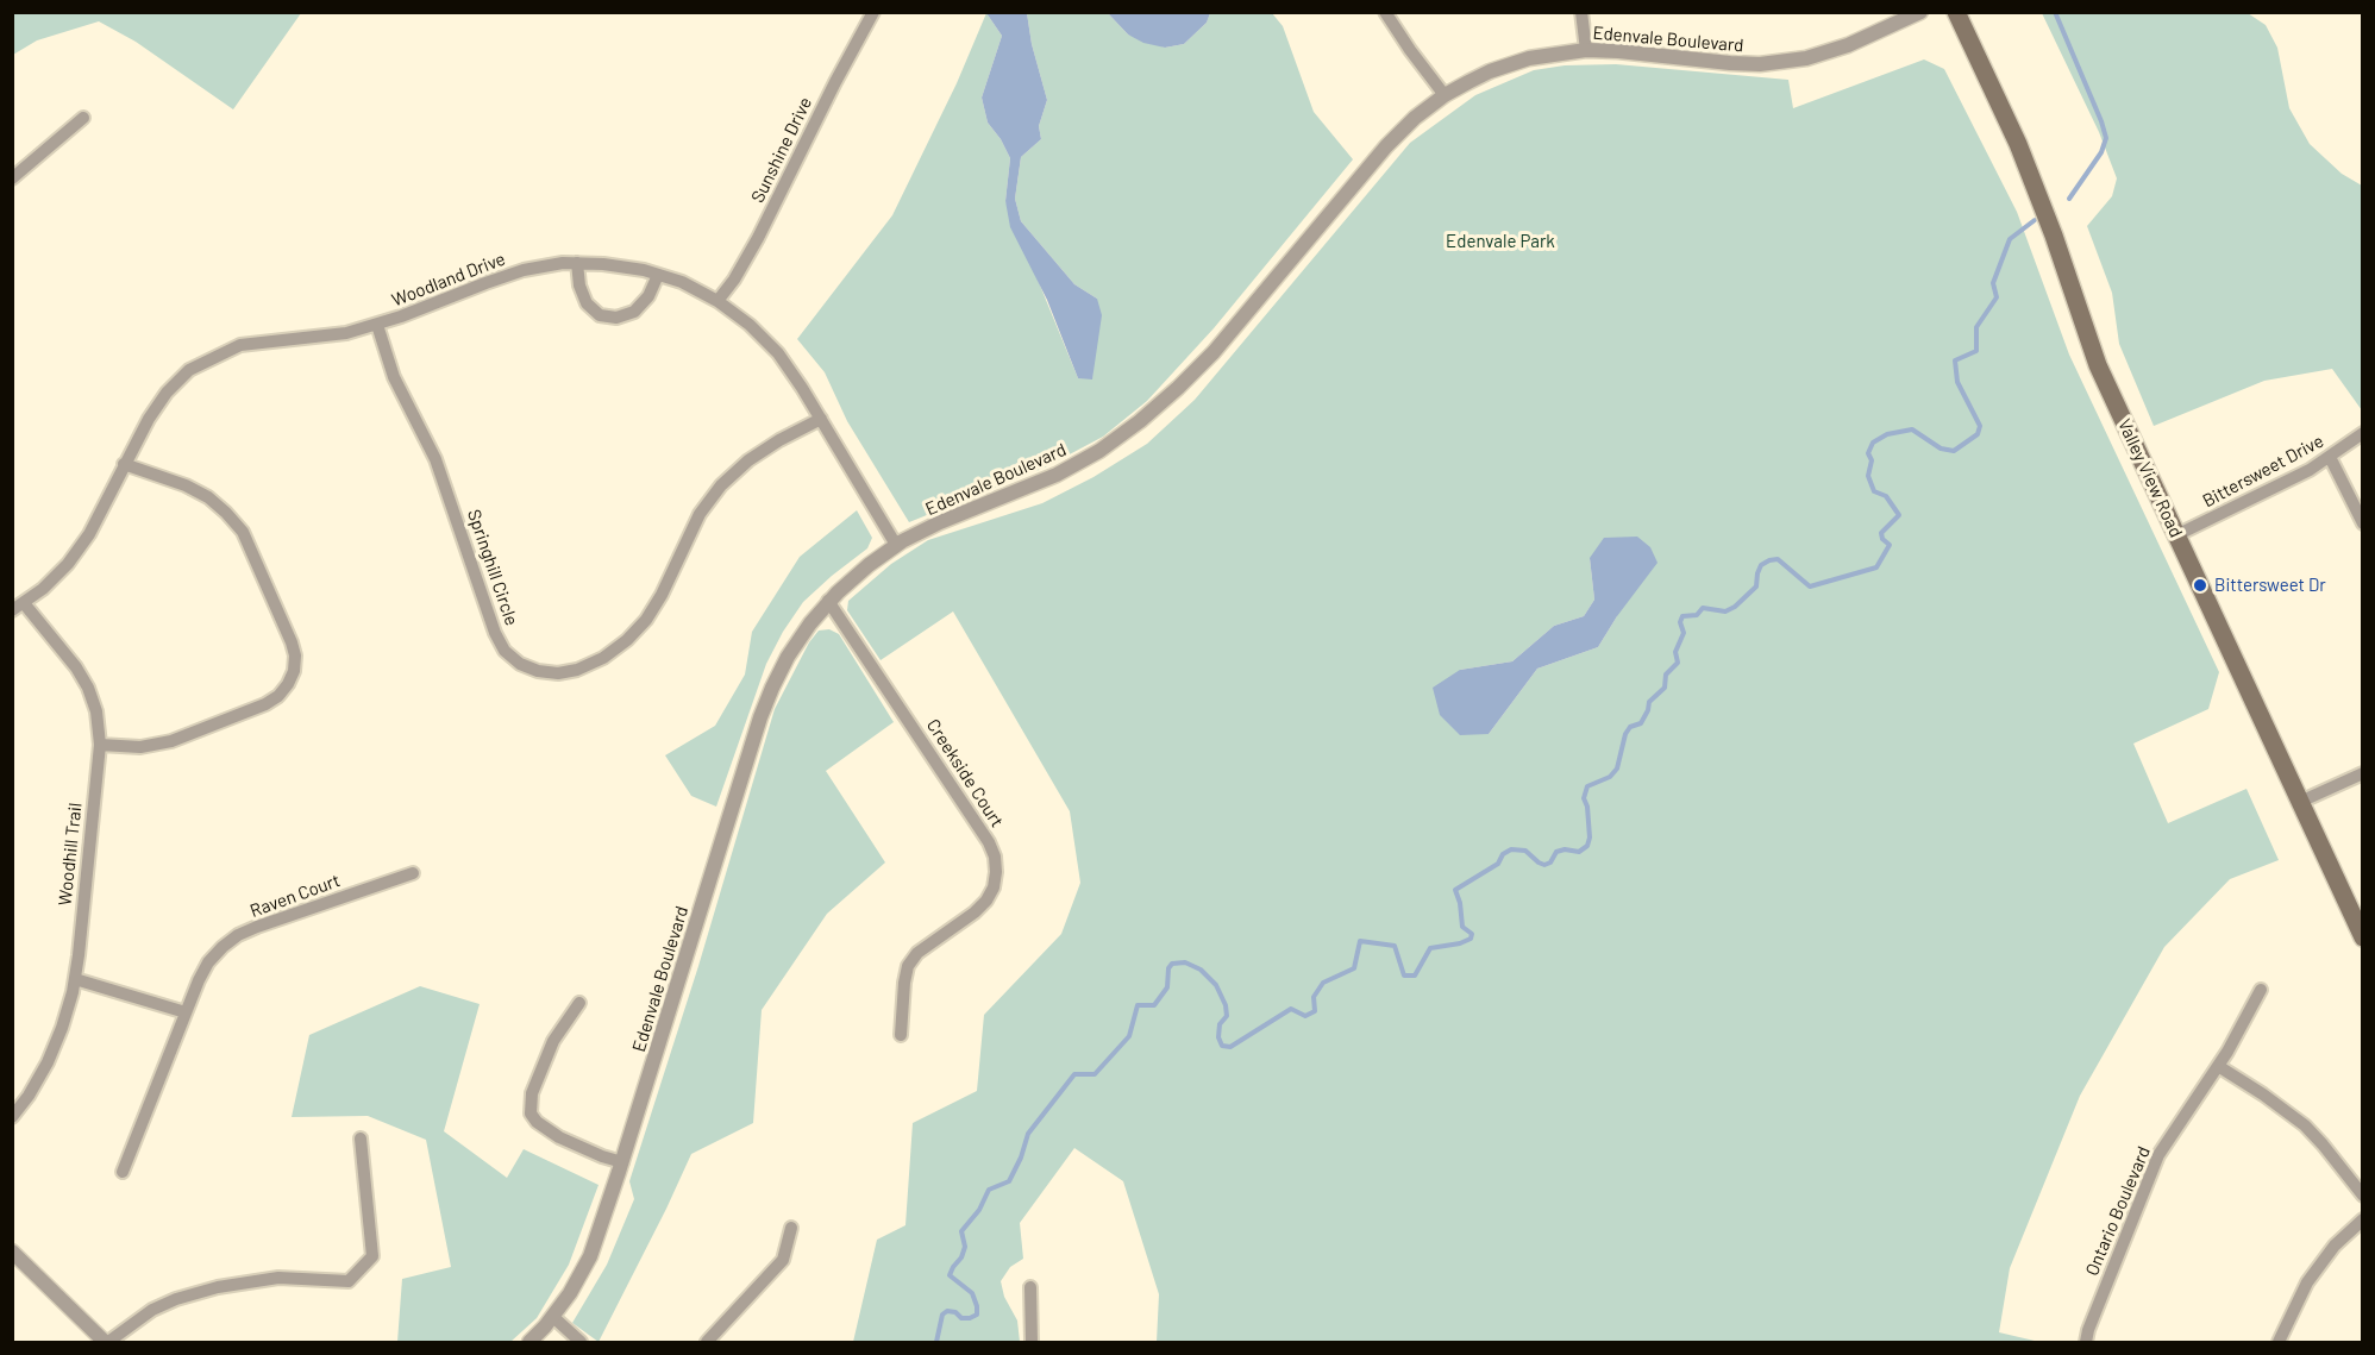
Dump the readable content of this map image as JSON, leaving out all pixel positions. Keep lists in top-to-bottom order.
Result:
{
  "streets": {
    "main road": ["Valley View Road"],
    "street": [
      "Edenvale Boulevard",
      "Sunshine Drive",
      "Woodland Drive",
      "Bittersweet Drive",
      "Springhill Circle",
      "Creekside Court",
      "Woodhill Trail",
      "Raven Court",
      "Ontario Boulevard"
    ]
  },
  "crossings": [
    ["Edenvale Boulevard", "Woodland Drive"],
    ["Edenvale Boulevard", "Creekside Court"],
    ["Sunshine Drive", "Woodland Drive"],
    ["Woodland Drive", "Springhill Circle"],
    ["Woodland Drive", "Woodhill Trail"],
    ["Bittersweet Drive", "Valley View Road"]
  ],
  "parks": ["Edenvale Park"],
  "places": ["Bittersweet Dr"]
}
